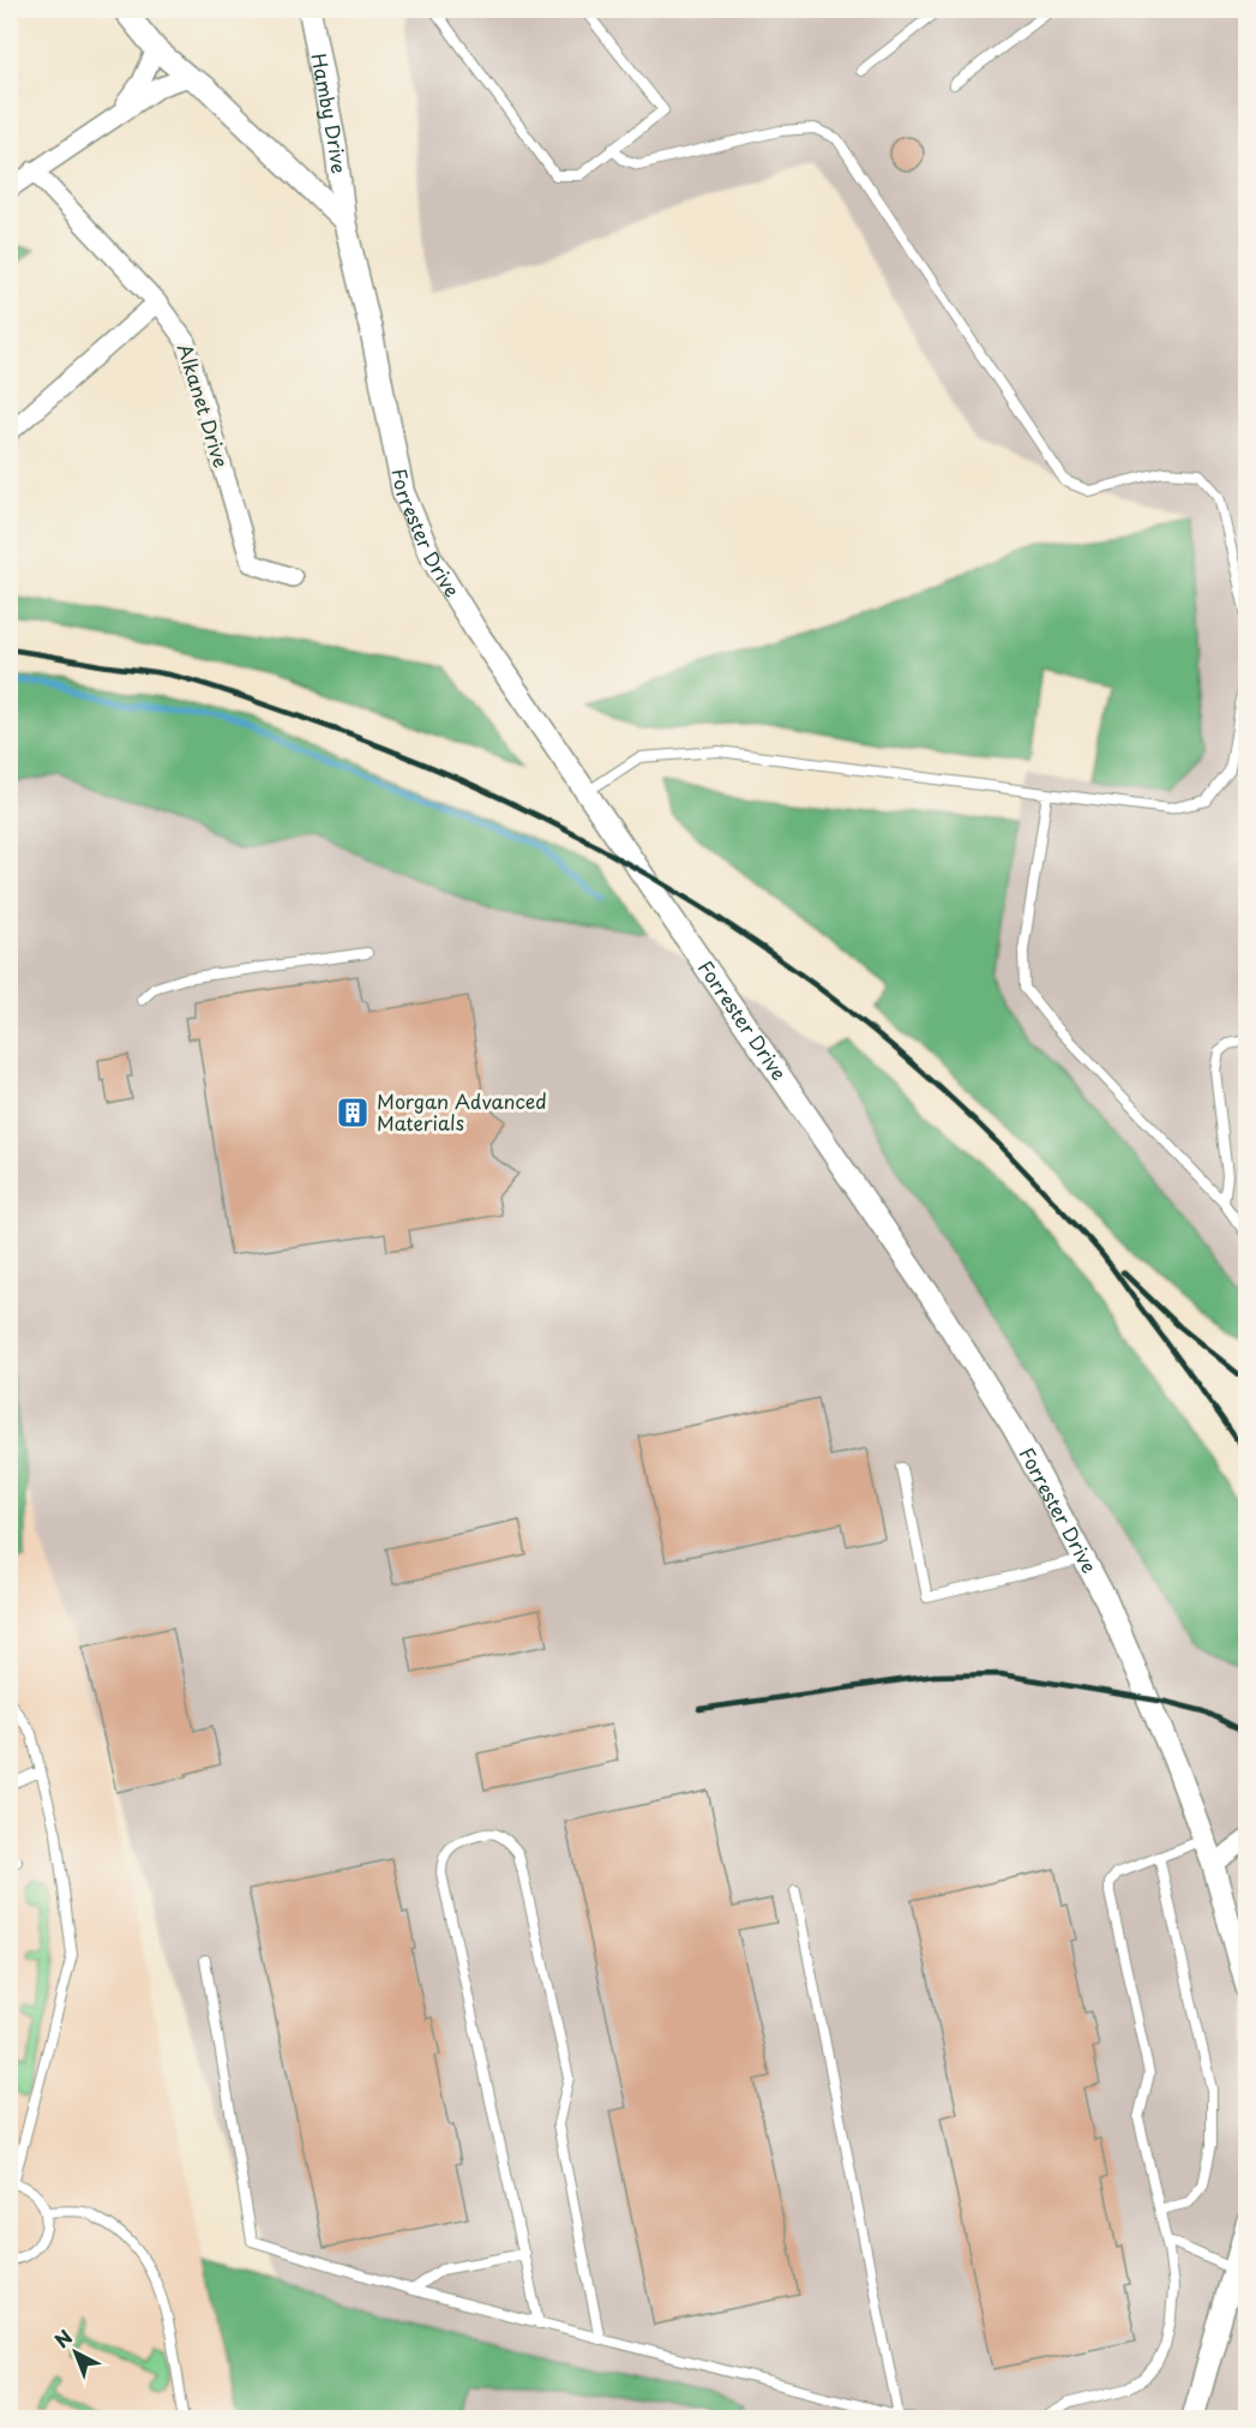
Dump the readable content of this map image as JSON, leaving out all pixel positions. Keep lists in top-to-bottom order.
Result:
{
  "streets": {
    "street": ["Hamby Drive", "Alkanet Drive", "Forrester Drive"]
  },
  "crossings": [
    ["Hamby Drive", "Forrester Drive"]
  ],
  "places": {
    "building": ["Morgan Advanced Materials"]
  },
  "north": "top left"
}
